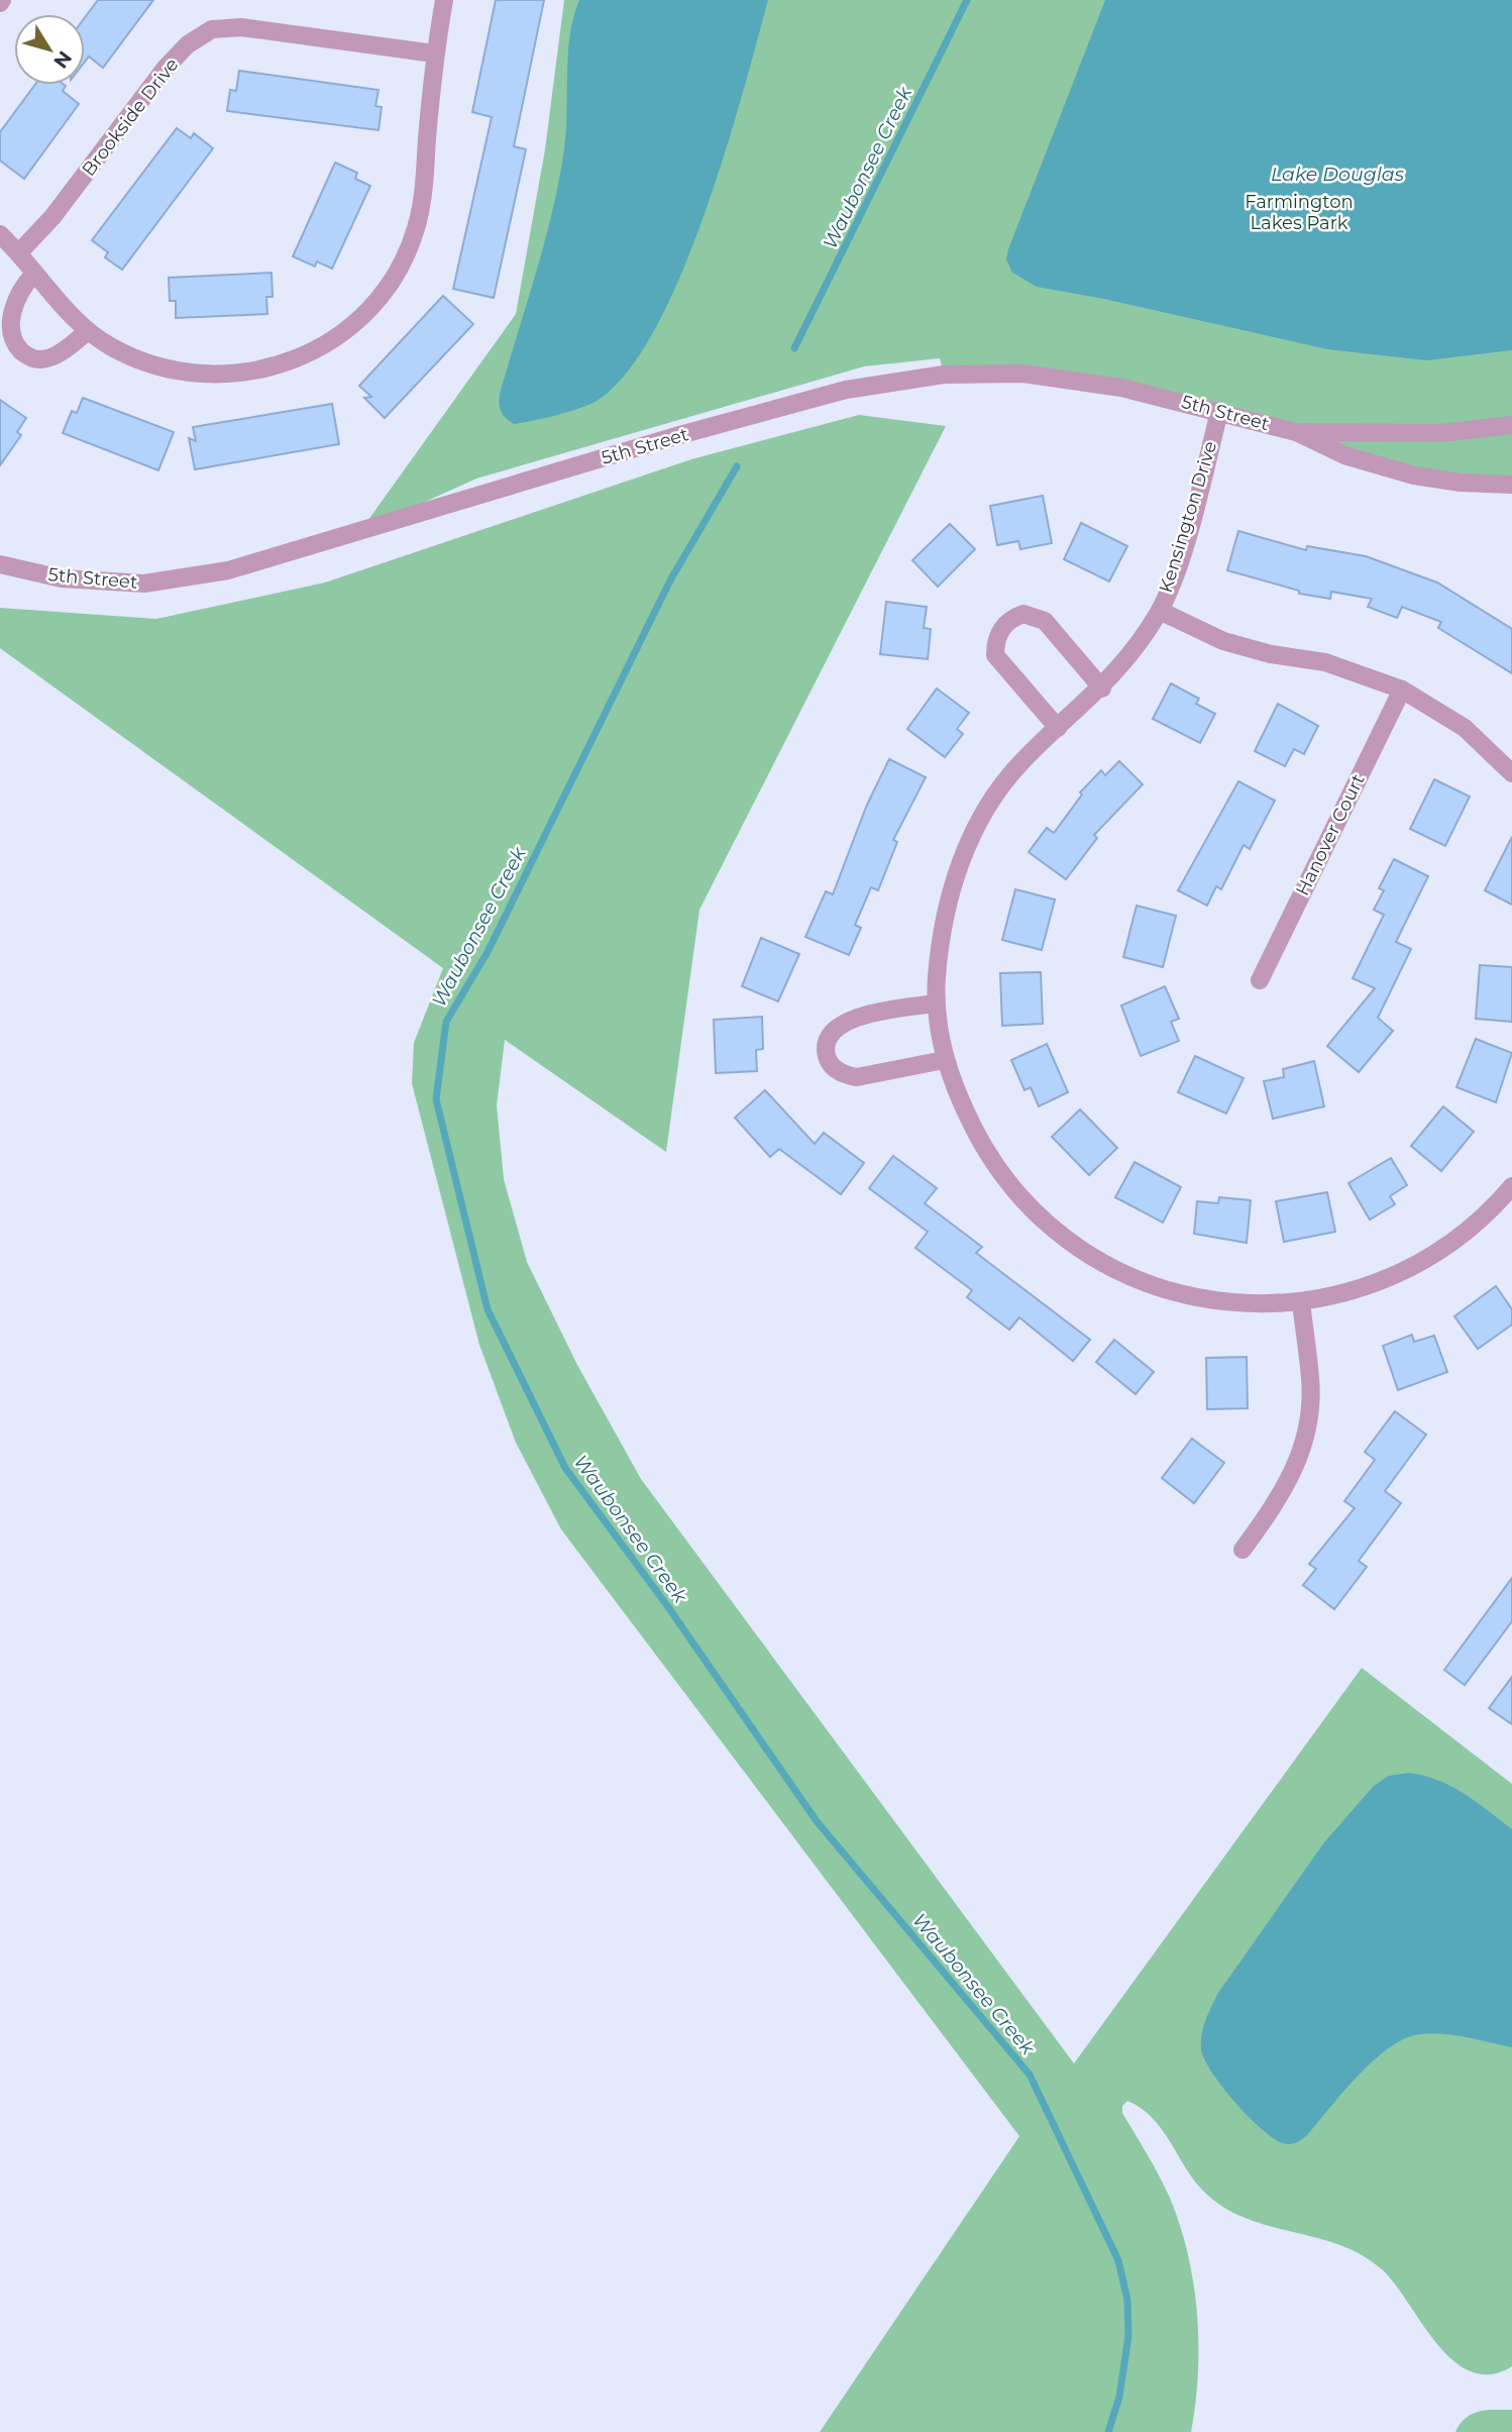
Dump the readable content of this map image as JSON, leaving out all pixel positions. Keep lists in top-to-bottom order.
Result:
{
  "streets": {
    "street": [
      "Brookside Drive",
      "5th Street",
      "Kensington Drive",
      "Hanover Court"
    ]
  },
  "crossings": [
    ["5th Street", "Kensington Drive"]
  ],
  "water": ["Waubonsee Creek", "Lake Douglas"],
  "parks": ["Farmington Lakes Park"],
  "north": "bottom right"
}
